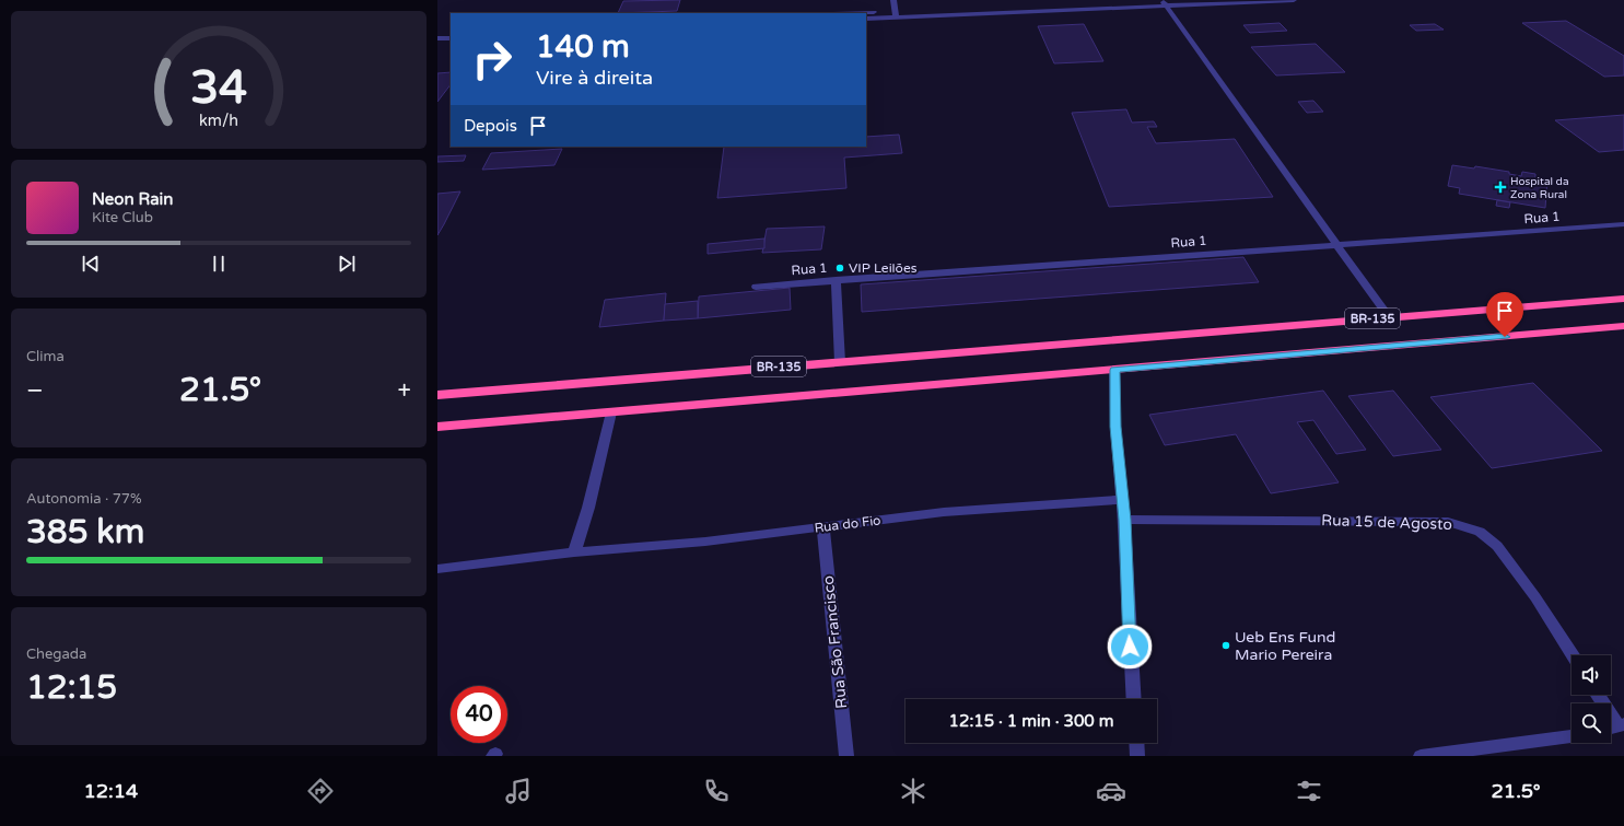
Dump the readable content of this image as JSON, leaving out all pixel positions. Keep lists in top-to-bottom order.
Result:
{
  "streets": {
    "highway": ["BR-135"],
    "street": [
      "Rua 1",
      "Rua 15 de Agosto",
      "Rua do Fio",
      "Rua São Francisco"
    ]
  },
  "crossings": [
    ["Rua do Fio", "Rua São Francisco"]
  ],
  "places": {
    "health": ["Hospital da Zona Rural"],
    "other": ["VIP Leilões", "Ueb Ens Fund Mario Pereira"]
  },
  "page": {
    "turn": ["140 m", "Vire à direita"],
    "then": "Depois",
    "song": ["Neon Rain", "Kite Club"],
    "tile": [
      "Clima",
      ["Autonomia · 77%", "385 km"],
      ["Chegada", "12:15"]
    ],
    "heat": ["−", "21.5°", "+"],
    "limit": "40",
    "trip": "12:15 · 1 min · 300 m",
    "tabs": ["12:14", "21.5°"],
    "gauge": ["34", "km/h"]
  }
}
